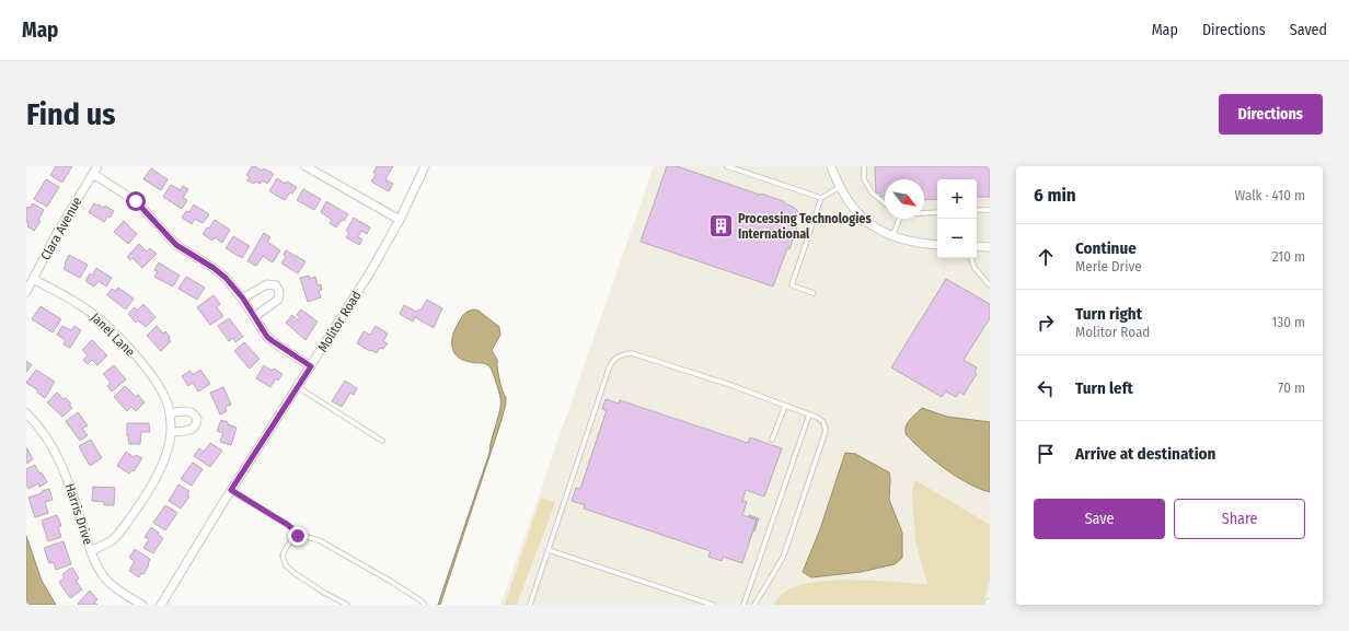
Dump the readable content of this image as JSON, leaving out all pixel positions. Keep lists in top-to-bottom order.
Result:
{
  "streets": {
    "street": [
      "Clara Avenue",
      "Molitor Road",
      "Janel Lane",
      "Harris Drive"
    ]
  },
  "crossings": [
    ["Clara Avenue", "Janel Lane"],
    ["Janel Lane", "Harris Drive"]
  ],
  "places": {
    "building": ["Processing Technologies International"]
  },
  "north": "bottom right",
  "page": {
    "header": "Map",
    "nav": ["Map", "Directions", "Saved"],
    "buttons": [
      "Directions",
      ["Save", "Share"]
    ],
    "title": "Find us",
    "heading": ["6 min", "Walk · 410 m"],
    "map_buttons": ["+", "−"],
    "list": [
      ["Continue", "Merle Drive", "210 m"],
      ["Turn right", "Molitor Road", "130 m"],
      ["Turn left", "70 m"],
      "Arrive at destination"
    ]
  }
}
